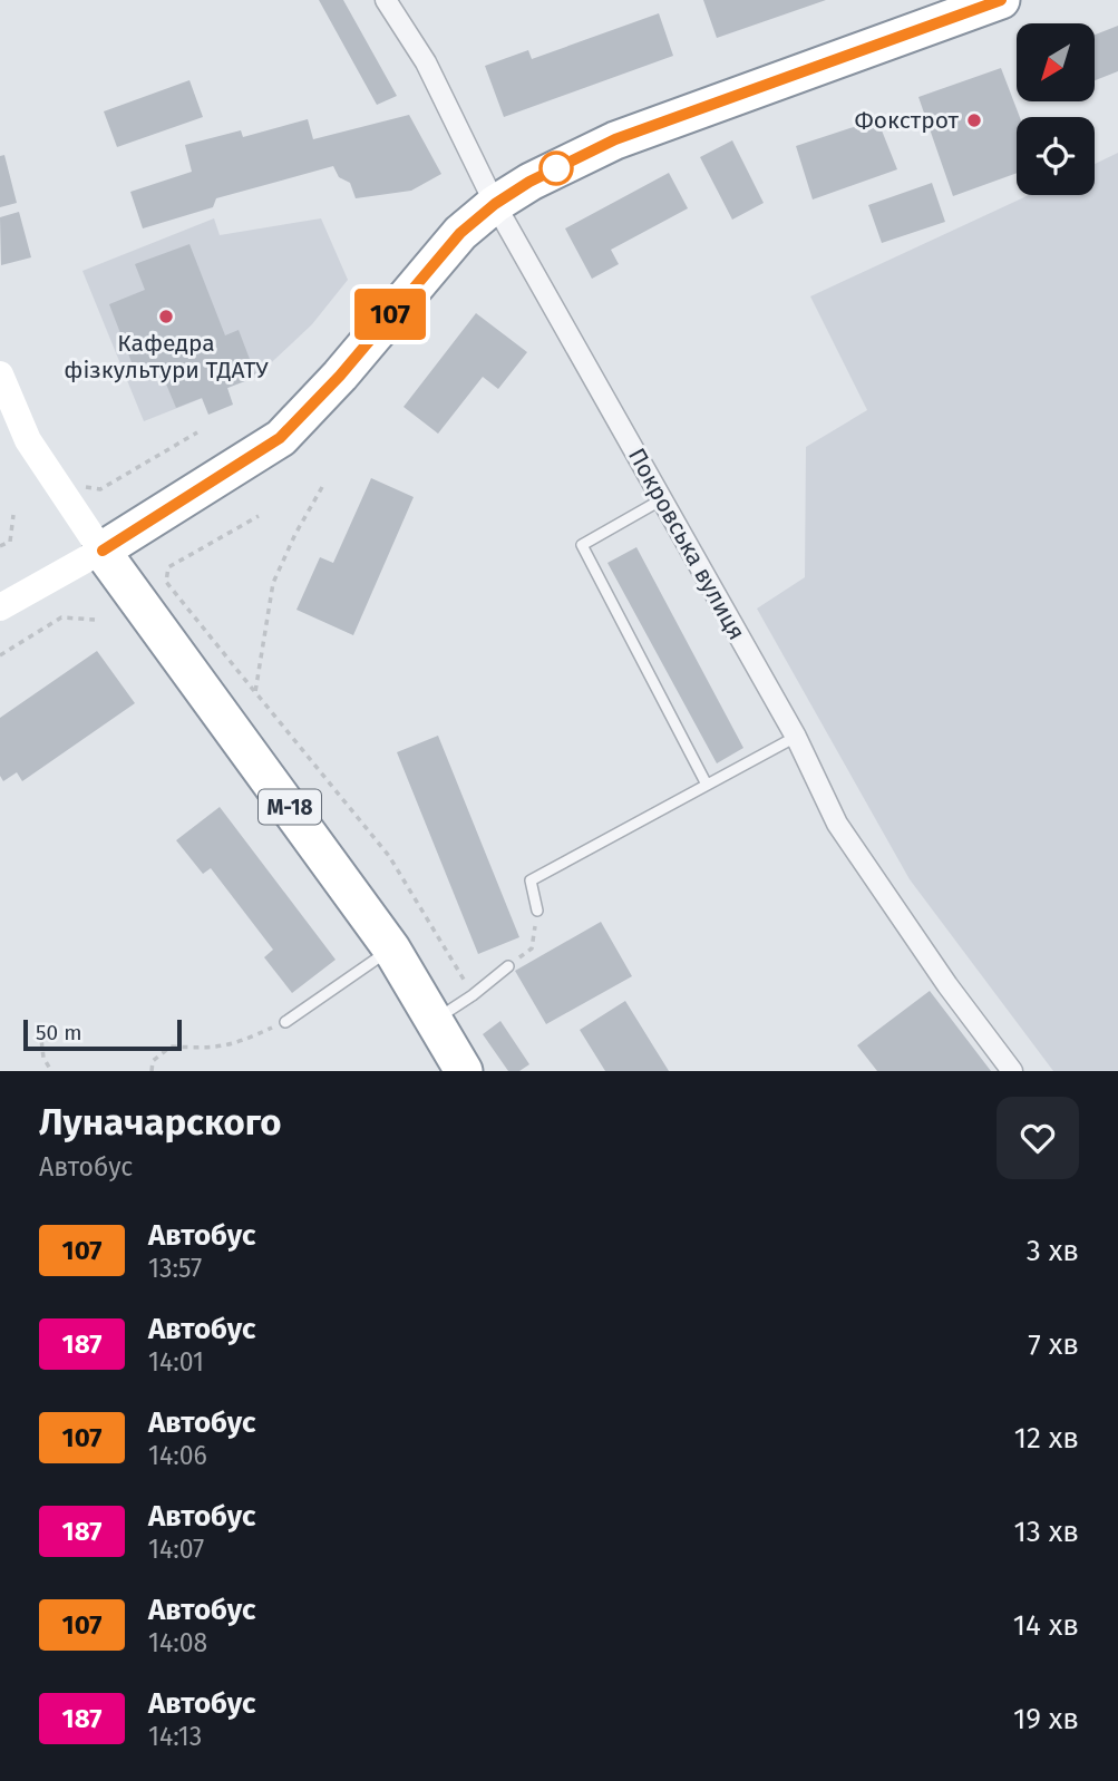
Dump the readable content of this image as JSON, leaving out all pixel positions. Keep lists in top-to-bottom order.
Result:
{
  "streets": {
    "highway": ["М-18"],
    "street": ["Покровська вулиця"]
  },
  "places": ["Фокстрот", "Кафедра фізкультури ТДАТУ"],
  "lines": ["bus line 107"],
  "scale_bar": "50 m",
  "north": "bottom left",
  "page": {
    "on_map": "107",
    "scale": "50 m",
    "heading": ["Луначарского", "Автобус"],
    "list": [
      {
        "mark": "107",
        "name": "Автобус",
        "note": "13:57",
        "value": "3 хв"
      },
      {
        "mark": "187",
        "name": "Автобус",
        "note": "14:01",
        "value": "7 хв"
      },
      {
        "mark": "107",
        "name": "Автобус",
        "note": "14:06",
        "value": "12 хв"
      },
      {
        "mark": "187",
        "name": "Автобус",
        "note": "14:07",
        "value": "13 хв"
      },
      {
        "mark": "107",
        "name": "Автобус",
        "note": "14:08",
        "value": "14 хв"
      },
      {
        "mark": "187",
        "name": "Автобус",
        "note": "14:13",
        "value": "19 хв"
      }
    ]
  }
}
